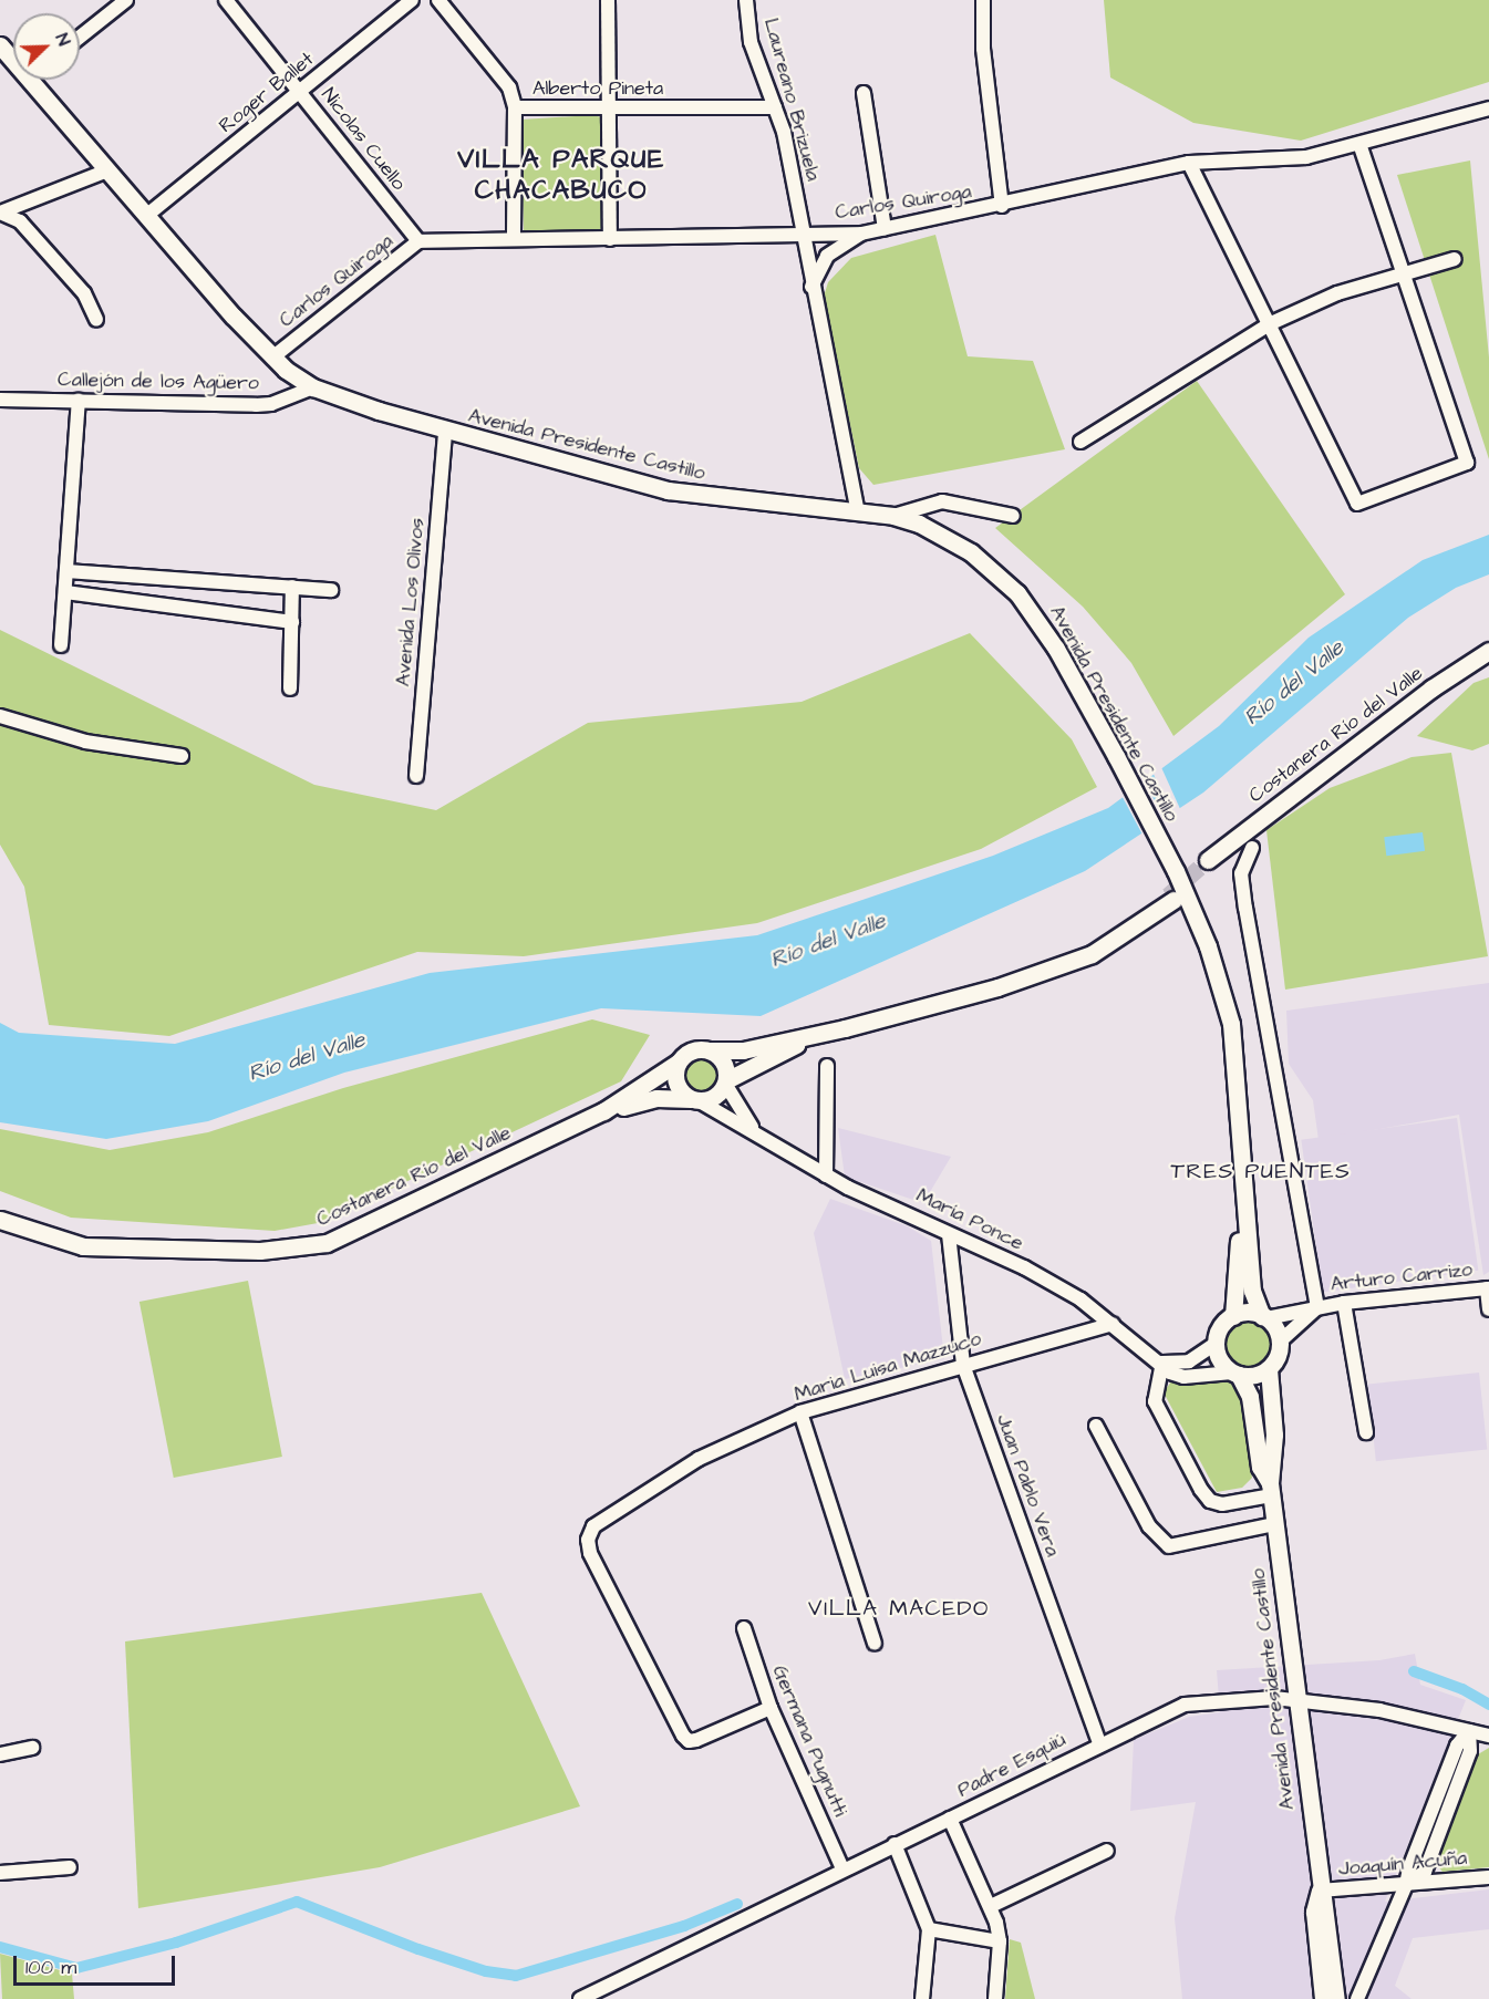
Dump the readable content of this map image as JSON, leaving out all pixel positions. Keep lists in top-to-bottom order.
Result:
{
  "streets": {
    "main road": ["Avenida Presidente Castillo", "Costanera Río del Valle"],
    "street": [
      "Alberto Pineta",
      "Roger Ballet",
      "Laureano Brizuela",
      "Nicolas Cuello",
      "Carlos Quiroga",
      "Callejón de los Agüero",
      "Avenida Los Olivos",
      "María Ponce",
      "Arturo Carrizo",
      "Maria Luisa Mazzuco",
      "Juan Pablo Vera",
      "Germana Pugnutti",
      "Padre Esquiú",
      "Joaquín Acuña"
    ]
  },
  "crossings": [
    ["Alberto Pineta", "Laureano Brizuela"],
    ["Roger Ballet", "Nicolas Cuello"],
    ["Roger Ballet", "Avenida Presidente Castillo"],
    ["Laureano Brizuela", "Carlos Quiroga"],
    ["Laureano Brizuela", "Avenida Presidente Castillo"],
    ["Nicolas Cuello", "Carlos Quiroga"],
    ["Carlos Quiroga", "Avenida Presidente Castillo"],
    ["Callejón de los Agüero", "Avenida Presidente Castillo"],
    ["Avenida Presidente Castillo", "Avenida Los Olivos"],
    ["Avenida Presidente Castillo", "María Ponce"],
    ["Avenida Presidente Castillo", "Arturo Carrizo"],
    ["Avenida Presidente Castillo", "Padre Esquiú"],
    ["Avenida Presidente Castillo", "Joaquín Acuña"],
    ["Costanera Río del Valle", "María Ponce"],
    ["María Ponce", "Arturo Carrizo"],
    ["María Ponce", "Maria Luisa Mazzuco"],
    ["María Ponce", "Juan Pablo Vera"],
    ["Maria Luisa Mazzuco", "Juan Pablo Vera"],
    ["Maria Luisa Mazzuco", "Germana Pugnutti"],
    ["Juan Pablo Vera", "Padre Esquiú"],
    ["Germana Pugnutti", "Padre Esquiú"]
  ],
  "districts": ["VILLA PARQUE CHACABUCO", "TRES PUENTES", "VILLA MACEDO"],
  "water": ["Río del Valle"],
  "scale_bar": "100 m",
  "north": "top right"
}
